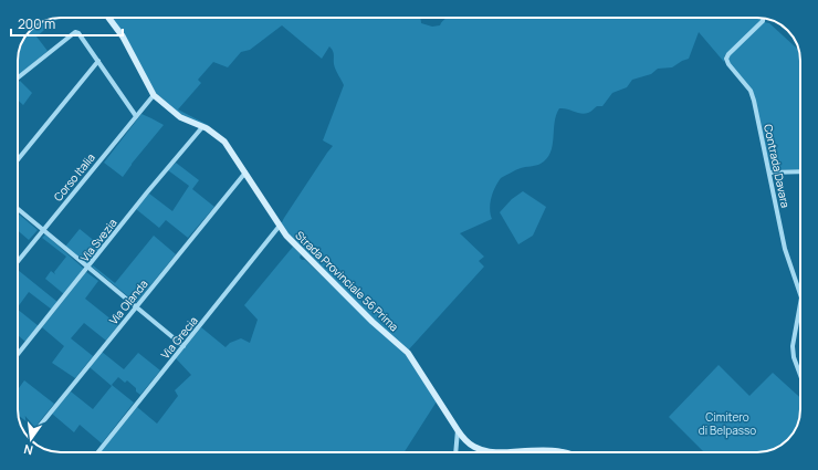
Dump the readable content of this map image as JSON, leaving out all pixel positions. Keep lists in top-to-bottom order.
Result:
{
  "streets": {
    "street": [
      "Contrada Davara",
      "Corso Italia",
      "Via Svezia",
      "Strada Provinciale 56 Prima",
      "Via Olanda",
      "Via Grecia"
    ]
  },
  "crossings": [
    ["Corso Italia", "Strada Provinciale 56 Prima"],
    ["Via Svezia", "Strada Provinciale 56 Prima"],
    ["Strada Provinciale 56 Prima", "Via Olanda"],
    ["Strada Provinciale 56 Prima", "Via Grecia"]
  ],
  "parks": ["Cimitero di Belpasso"],
  "scale_bar": "200 m",
  "north": "bottom"
}
